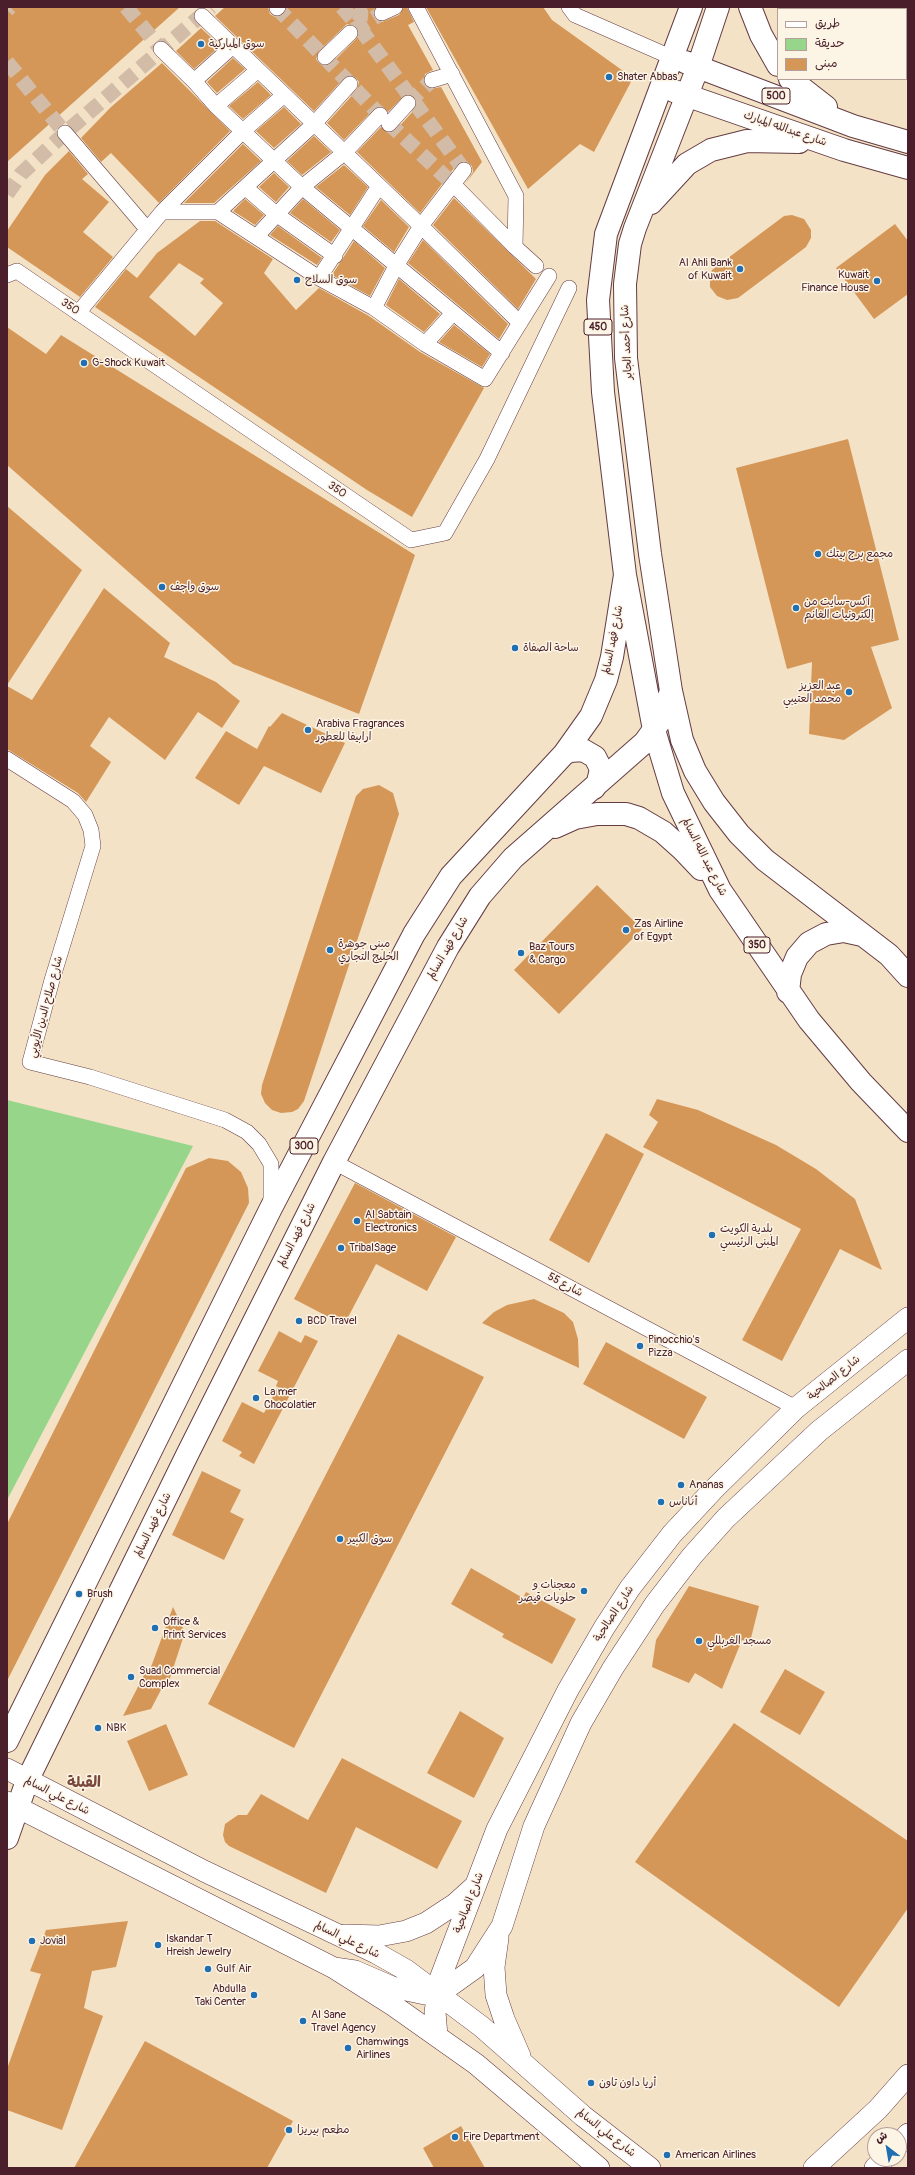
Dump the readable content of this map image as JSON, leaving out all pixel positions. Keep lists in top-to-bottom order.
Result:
{
  "streets": {
    "main road": [
      "500",
      "شارع عبدالله المبارك",
      "350",
      "450",
      "شارع أحمد الجابر",
      "شارع فهد السالم",
      "شارع عبد الله السالم",
      "300",
      "شارع الصالحية",
      "شارع علي السالم"
    ],
    "street": ["شارع صلاح الدين الأيوبي", "شارع 55"]
  },
  "crossings": [
    ["500", "450"],
    ["500", "شارع أحمد الجابر"],
    ["شارع عبدالله المبارك", "450"],
    ["شارع عبدالله المبارك", "شارع أحمد الجابر"],
    ["450", "شارع فهد السالم"],
    ["450", "شارع عبد الله السالم"],
    ["شارع أحمد الجابر", "شارع فهد السالم"],
    ["شارع فهد السالم", "شارع عبد الله السالم"],
    ["شارع فهد السالم", "شارع صلاح الدين الأيوبي"],
    ["شارع فهد السالم", "شارع 55"],
    ["شارع فهد السالم", "شارع علي السالم"],
    ["شارع 55", "شارع الصالحية"],
    ["شارع الصالحية", "شارع علي السالم"]
  ],
  "districts": ["القبلة"],
  "places": [
    "سوق المباركية",
    "Shater Abbas",
    "Al Ahli Bank of Kuwait",
    "سوق السلاح",
    "Kuwait Finance House",
    "G-Shock Kuwait",
    "مجمع برج بيتك",
    "سوق واجف",
    "أكس-سايت من إلكترونيات الغانم",
    "ساحة الصفاة",
    "عبد العزيز محمد العتيبي",
    "Arabiva Fragrances ارابيفا للعطور",
    "Zas Airline of Egypt",
    "مبنى جوهرة الخليج التجاري",
    "Baz Tours & Cargo",
    "Al Sabtain Electronics",
    "بلدية الكويت المبنى الرئيسي",
    "TribalSage",
    "BCD Travel",
    "Pinocchio's Pizza",
    "La mer Chocolatier",
    "Ananas",
    "أناناس",
    "سوق الكبير",
    "معجنات و حلويات قيصر",
    "Brush",
    "Office & Print Services",
    "مسجد الغربللي",
    "Suad Commercial Complex",
    "NBK",
    "Jovial",
    "Iskandar T Hreish Jewelry",
    "Gulf Air",
    "Abdulla Taki Center",
    "Al Sane Travel Agency",
    "Chamwings Airlines",
    "أريا داون تاون",
    "مطعم بيريزا",
    "Fire Department",
    "American Airlines"
  ],
  "legend": ["طريق", "حديقة", "مبنى"],
  "north": "top left"
}
